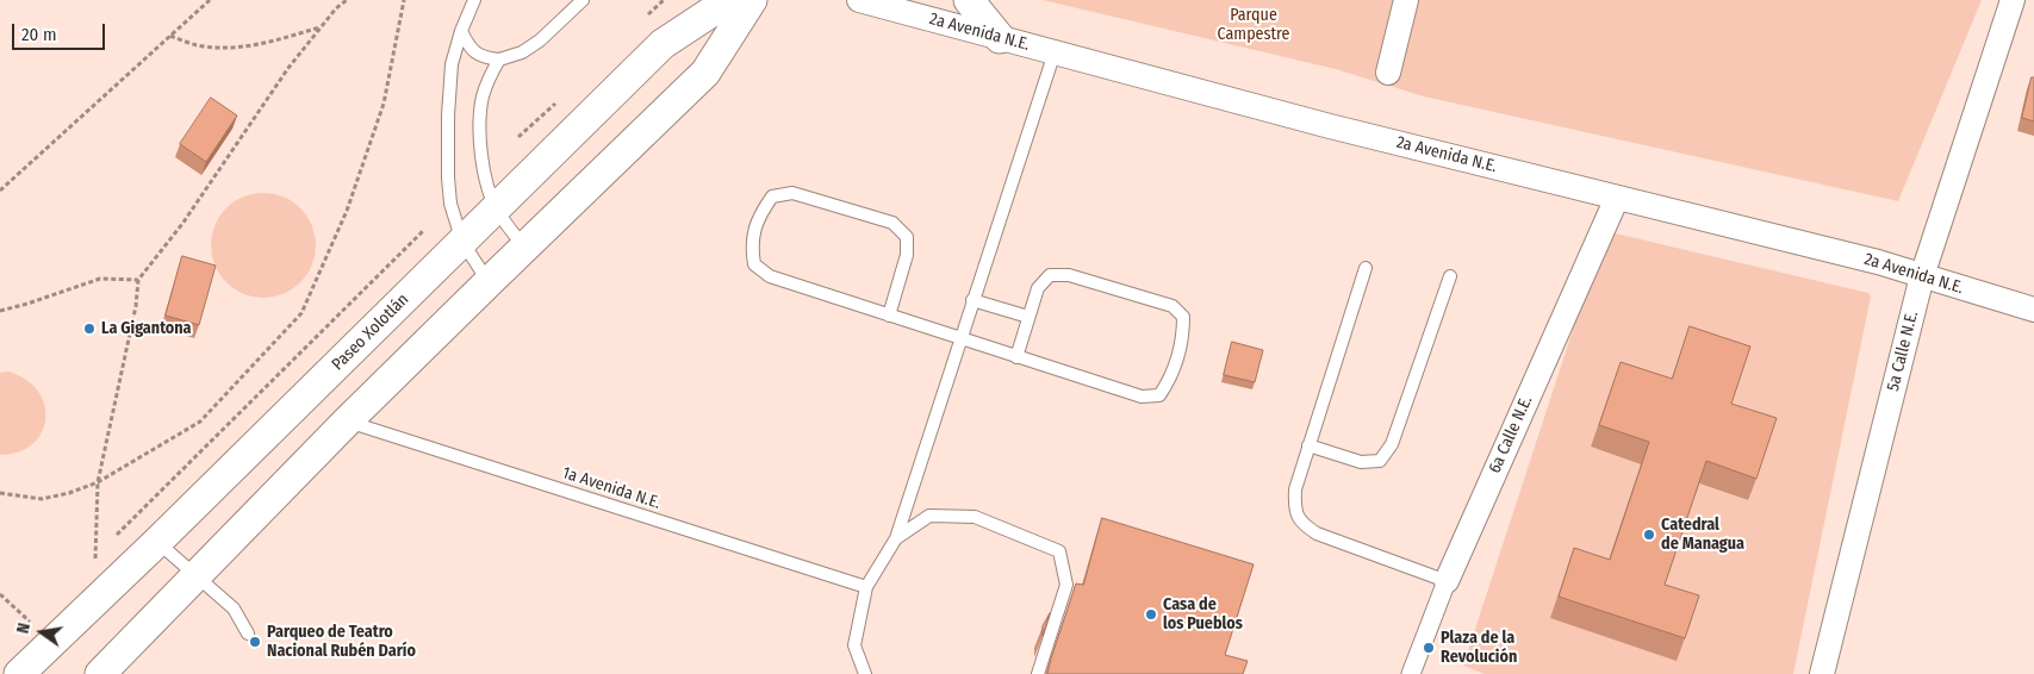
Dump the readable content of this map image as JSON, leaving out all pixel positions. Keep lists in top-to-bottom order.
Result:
{
  "streets": {
    "street": [
      "2a Avenida N.E.",
      "Paseo Xolotlán",
      "5a Calle N.E.",
      "6a Calle N.E."
    ],
    "lane": ["1a Avenida N.E."]
  },
  "crossings": [
    ["2a Avenida N.E.", "5a Calle N.E."],
    ["2a Avenida N.E.", "6a Calle N.E."]
  ],
  "parks": ["Parque Campestre"],
  "places": [
    "La Gigantona",
    "Catedral de Managua",
    "Casa de los Pueblos",
    "Parqueo de Teatro Nacional Rubén Darío",
    "Plaza de la Revolución"
  ],
  "scale_bar": "20 m",
  "north": "left"
}
